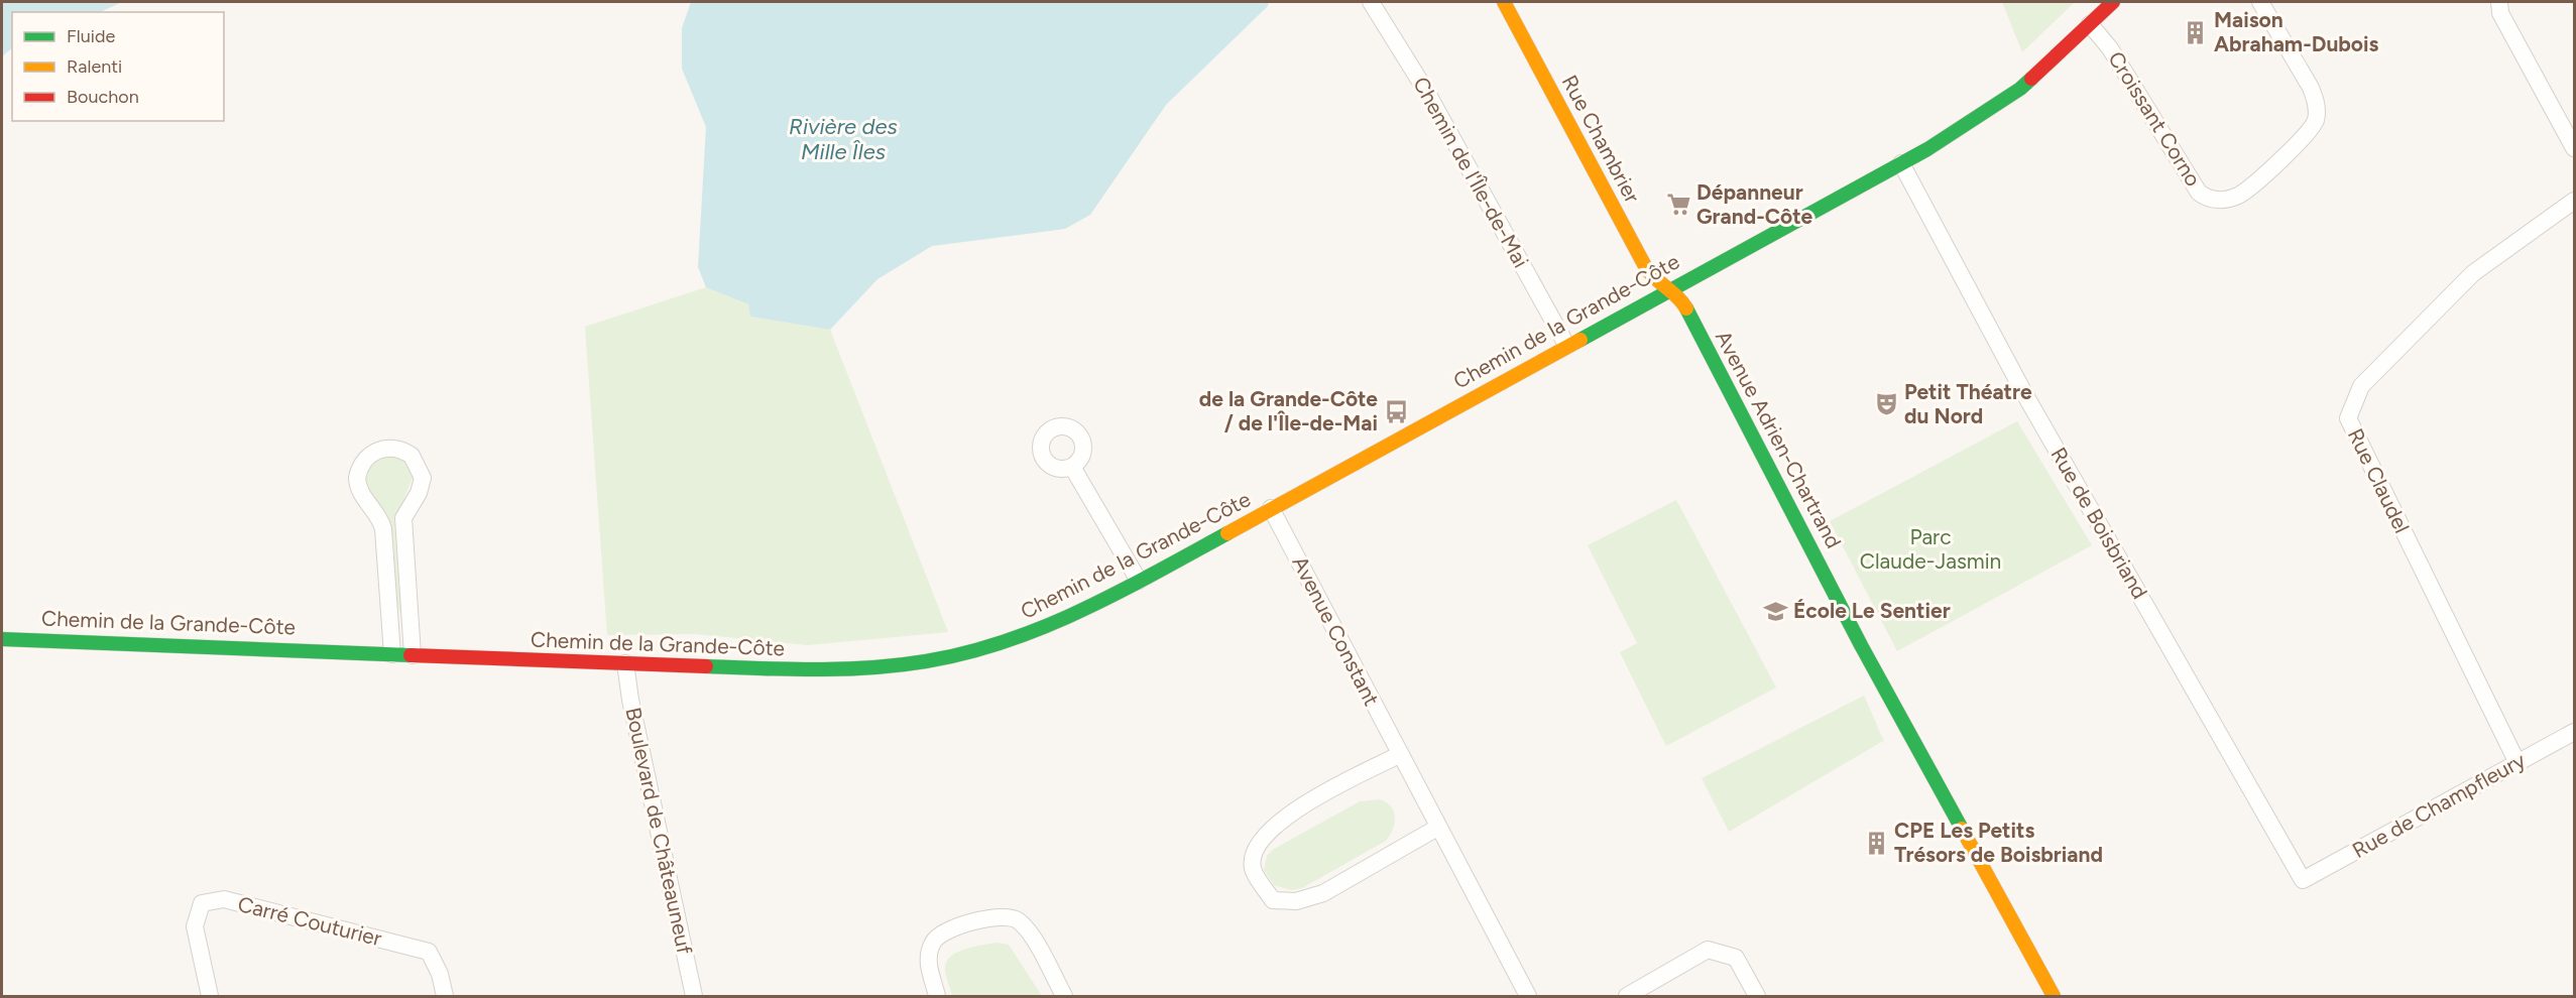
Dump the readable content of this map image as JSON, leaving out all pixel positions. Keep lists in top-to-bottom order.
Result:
{
  "streets": {
    "main road": ["Rue Chambrier", "Chemin de la Grande-Côte", "Avenue Adrien-Chartrand"],
    "street": [
      "Croissant Corno",
      "Chemin de l'Île-de-Mai",
      "Rue Claudel",
      "Rue de Boisbriand",
      "Avenue Constant",
      "Rue de Champfleury",
      "Boulevard de Châteauneuf",
      "Carré Couturier"
    ]
  },
  "crossings": [
    ["Croissant Corno", "Chemin de la Grande-Côte"],
    ["Rue Chambrier", "Chemin de la Grande-Côte"],
    ["Rue Chambrier", "Avenue Adrien-Chartrand"],
    ["Chemin de l'Île-de-Mai", "Chemin de la Grande-Côte"],
    ["Chemin de la Grande-Côte", "Avenue Adrien-Chartrand"],
    ["Chemin de la Grande-Côte", "Rue de Boisbriand"],
    ["Chemin de la Grande-Côte", "Avenue Constant"],
    ["Chemin de la Grande-Côte", "Boulevard de Châteauneuf"],
    ["Rue Claudel", "Rue de Champfleury"],
    ["Rue de Boisbriand", "Rue de Champfleury"]
  ],
  "water": ["Rivière des Mille Îles"],
  "parks": ["Parc Claude-Jasmin"],
  "places": {
    "building": ["Maison Abraham-Dubois", "CPE Les Petits Trésors de Boisbriand"],
    "supermarket": ["Dépanneur Grand-Côte"],
    "theatre": ["Petit Théatre du Nord"],
    "bus stop": ["de la Grande-Côte / de l'Île-de-Mai"],
    "school or university": ["École Le Sentier"]
  },
  "legend": ["Fluide", "Ralenti", "Bouchon"]
}
